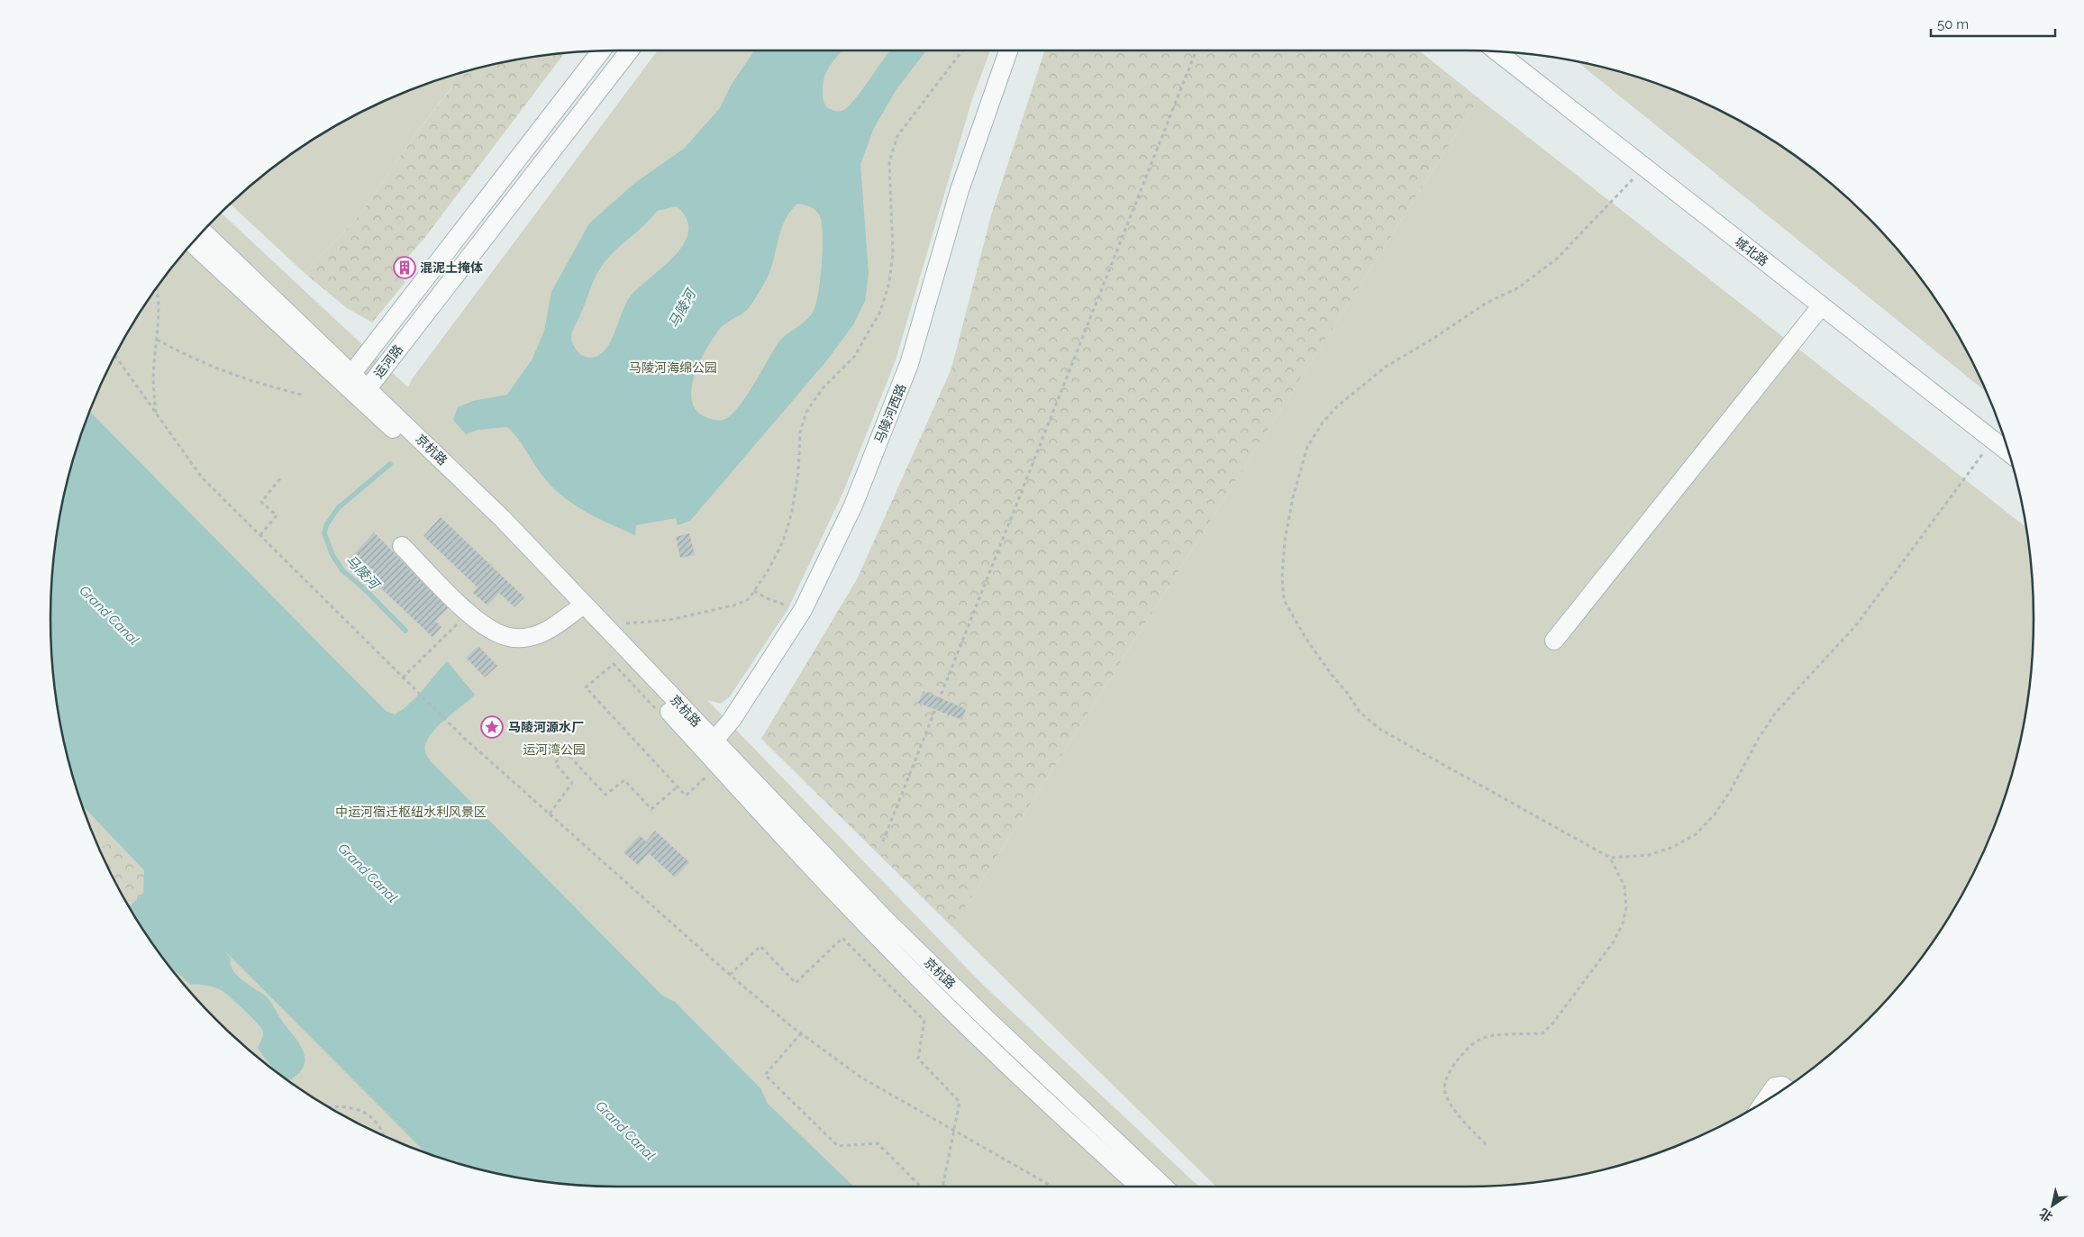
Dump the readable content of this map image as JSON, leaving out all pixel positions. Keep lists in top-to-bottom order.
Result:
{
  "streets": {
    "street": [
      "城北路",
      "运河路",
      "马陵河西路",
      "京杭路"
    ]
  },
  "crossings": [
    ["运河路", "京杭路"],
    ["马陵河西路", "京杭路"]
  ],
  "water": ["马陵河", "Grand Canal"],
  "parks": ["马陵河海绵公园", "运河湾公园", "中运河宿迁枢纽水利风景区"],
  "places": {
    "building": ["混泥土掩体"],
    "place": ["马陵河源水厂"]
  },
  "scale_bar": "50 m",
  "north": "bottom left"
}
